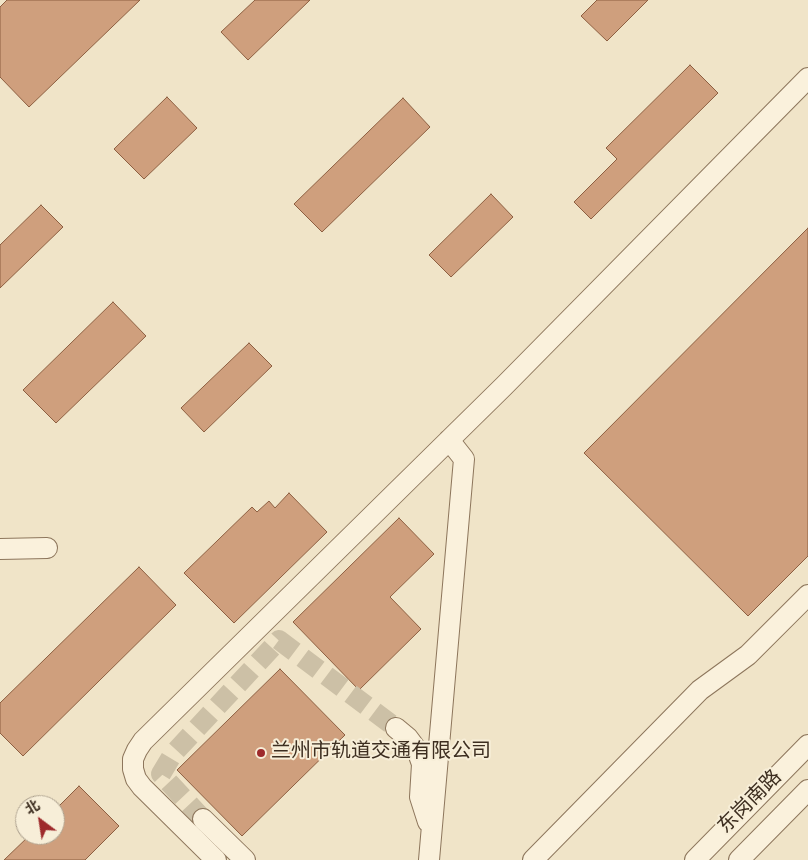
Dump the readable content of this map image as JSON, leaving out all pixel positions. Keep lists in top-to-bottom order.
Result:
{
  "streets": {
    "street": ["东岗南路"]
  },
  "places": ["兰州市轨道交通有限公司"],
  "north": "top left"
}
